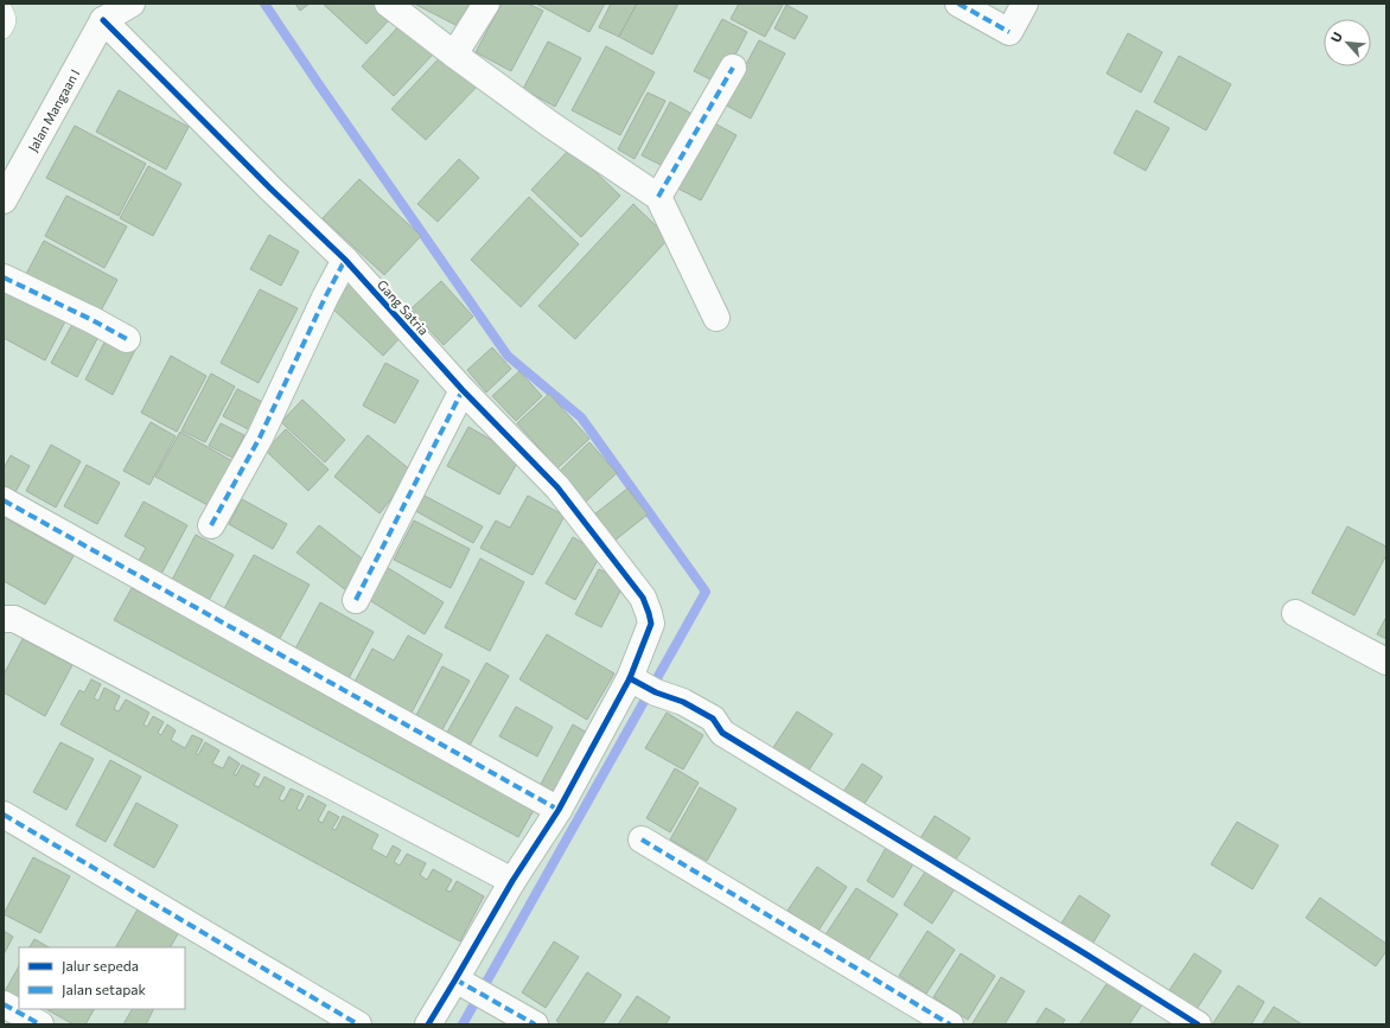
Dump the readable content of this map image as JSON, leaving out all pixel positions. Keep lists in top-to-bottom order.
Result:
{
  "streets": {
    "street": ["Jalan Mangaan I", "Gang Satria"]
  },
  "crossings": [
    ["Jalan Mangaan I", "Gang Satria"]
  ],
  "legend": ["Jalur sepeda", "Jalan setapak"],
  "north": "top left"
}
